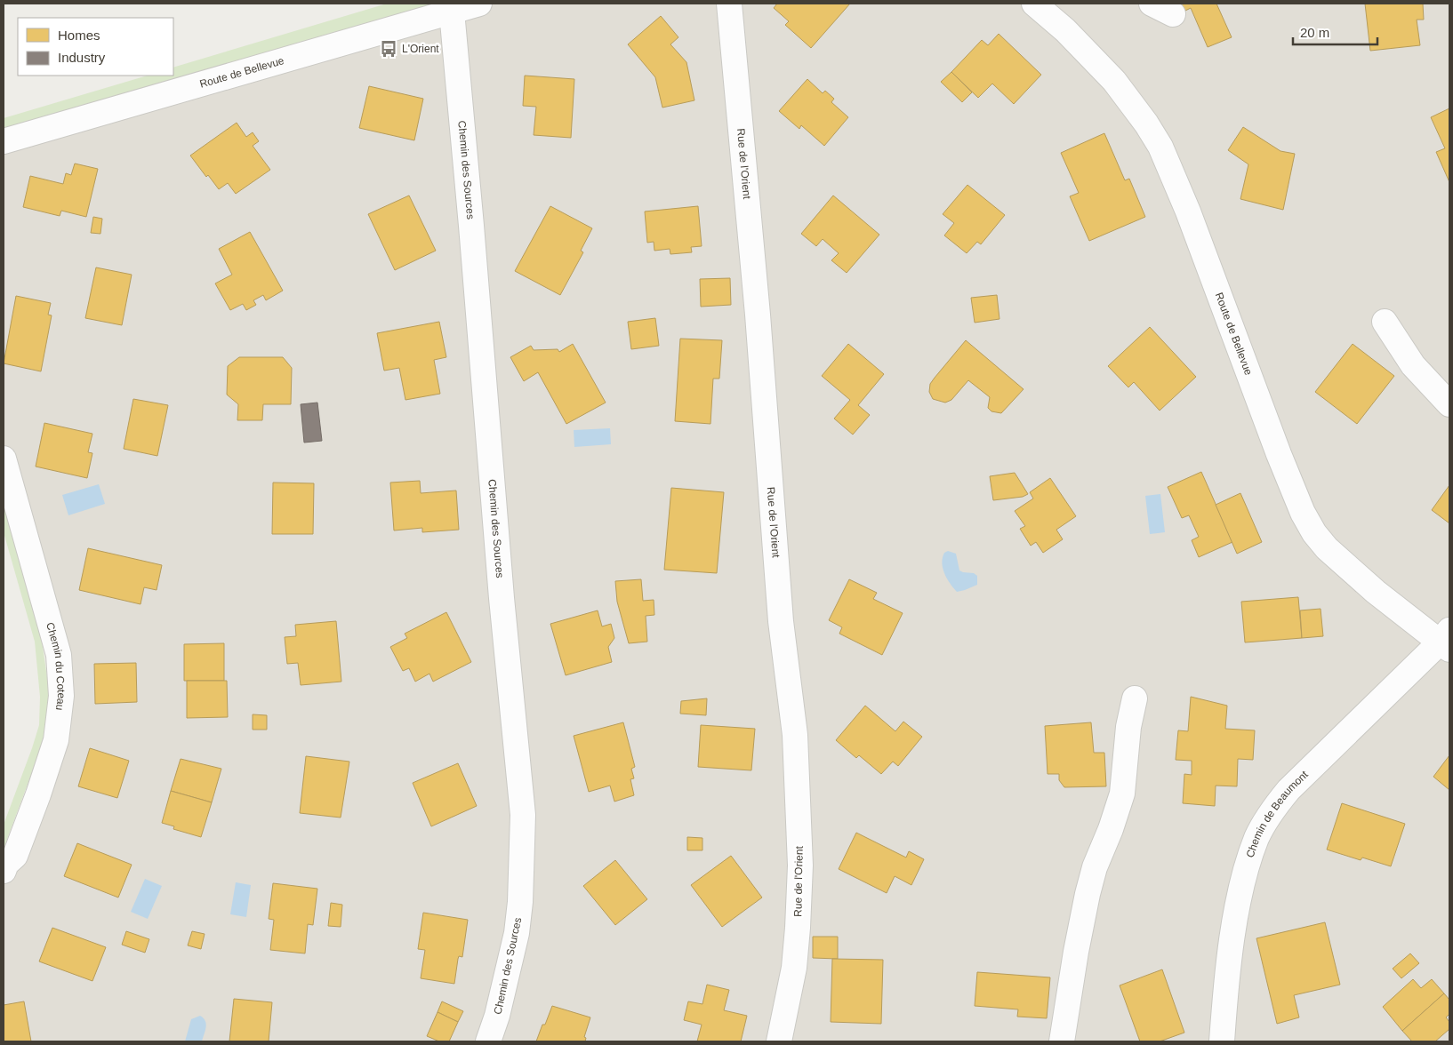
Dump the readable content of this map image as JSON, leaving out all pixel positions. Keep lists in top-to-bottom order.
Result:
{
  "streets": {
    "street": [
      "Route de Bellevue",
      "Rue de l'Orient",
      "Chemin des Sources",
      "Chemin du Coteau",
      "Chemin de Beaumont"
    ]
  },
  "crossings": [
    ["Route de Bellevue", "Chemin des Sources"],
    ["Route de Bellevue", "Chemin de Beaumont"]
  ],
  "places": {
    "bus stop": ["L'Orient"]
  },
  "legend": ["Homes", "Industry"],
  "scale_bar": "20 m"
}
